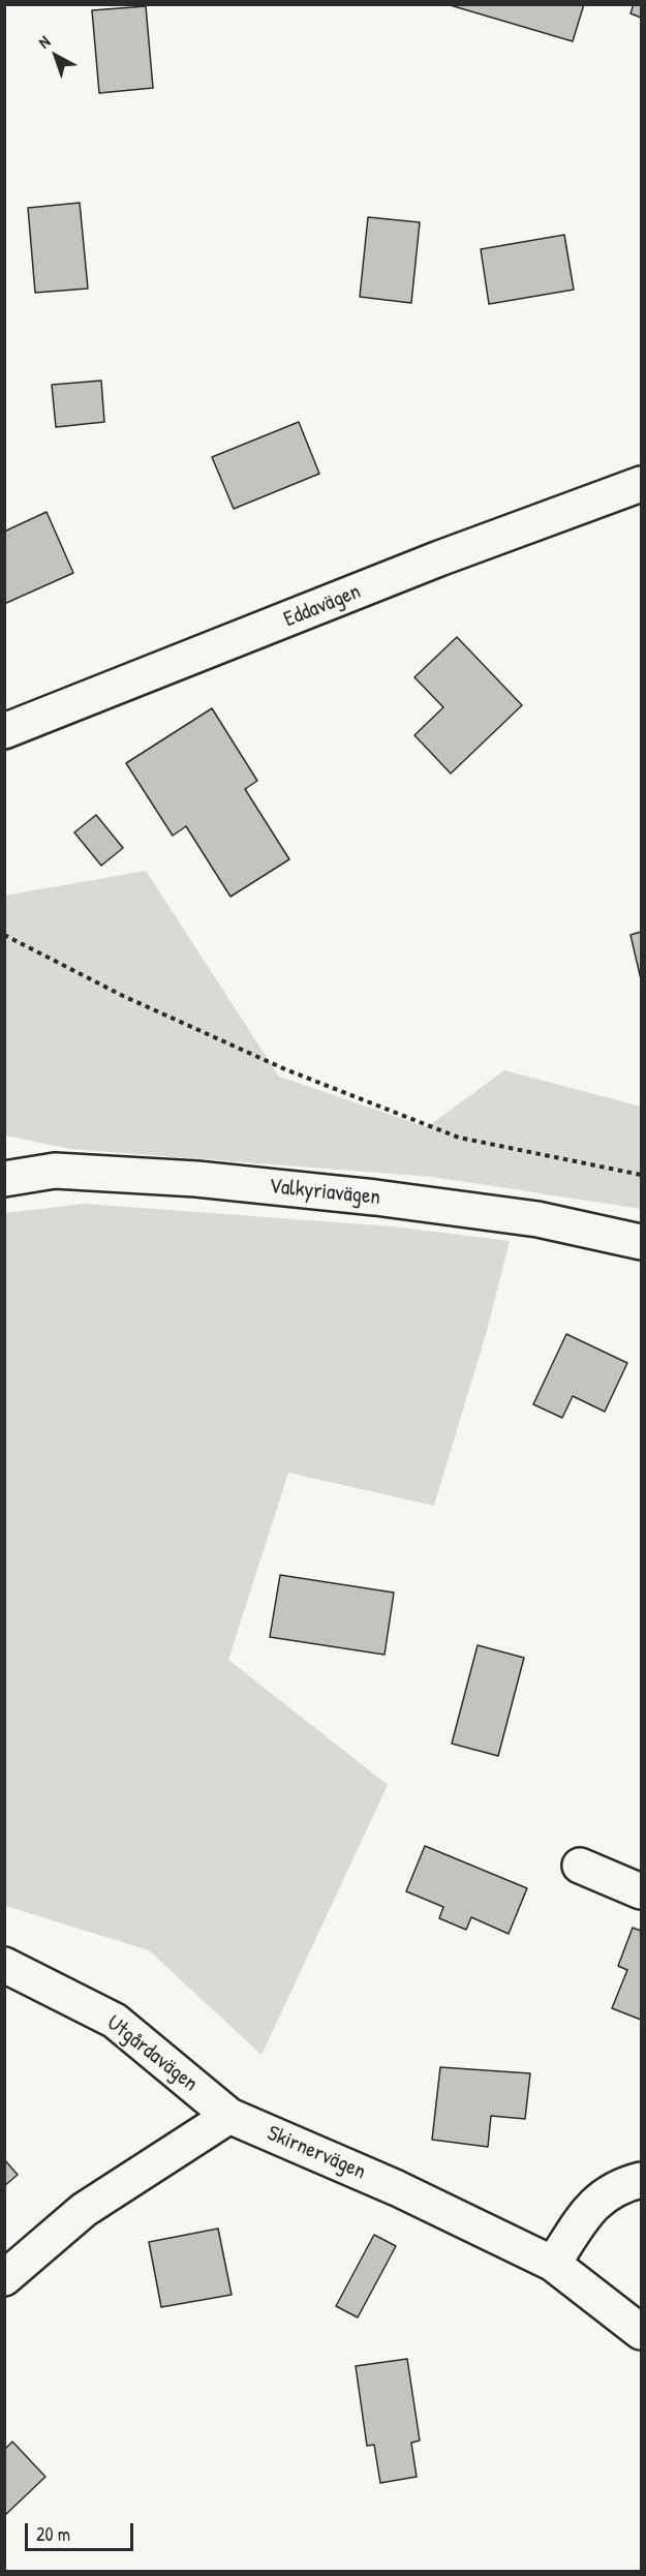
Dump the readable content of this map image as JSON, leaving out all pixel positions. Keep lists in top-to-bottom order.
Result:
{
  "streets": {
    "street": [
      "Eddavägen",
      "Valkyriavägen",
      "Utgårdavägen",
      "Skirnervägen"
    ]
  },
  "crossings": [
    ["Utgårdavägen", "Skirnervägen"]
  ],
  "scale_bar": "20 m",
  "north": "top left"
}
